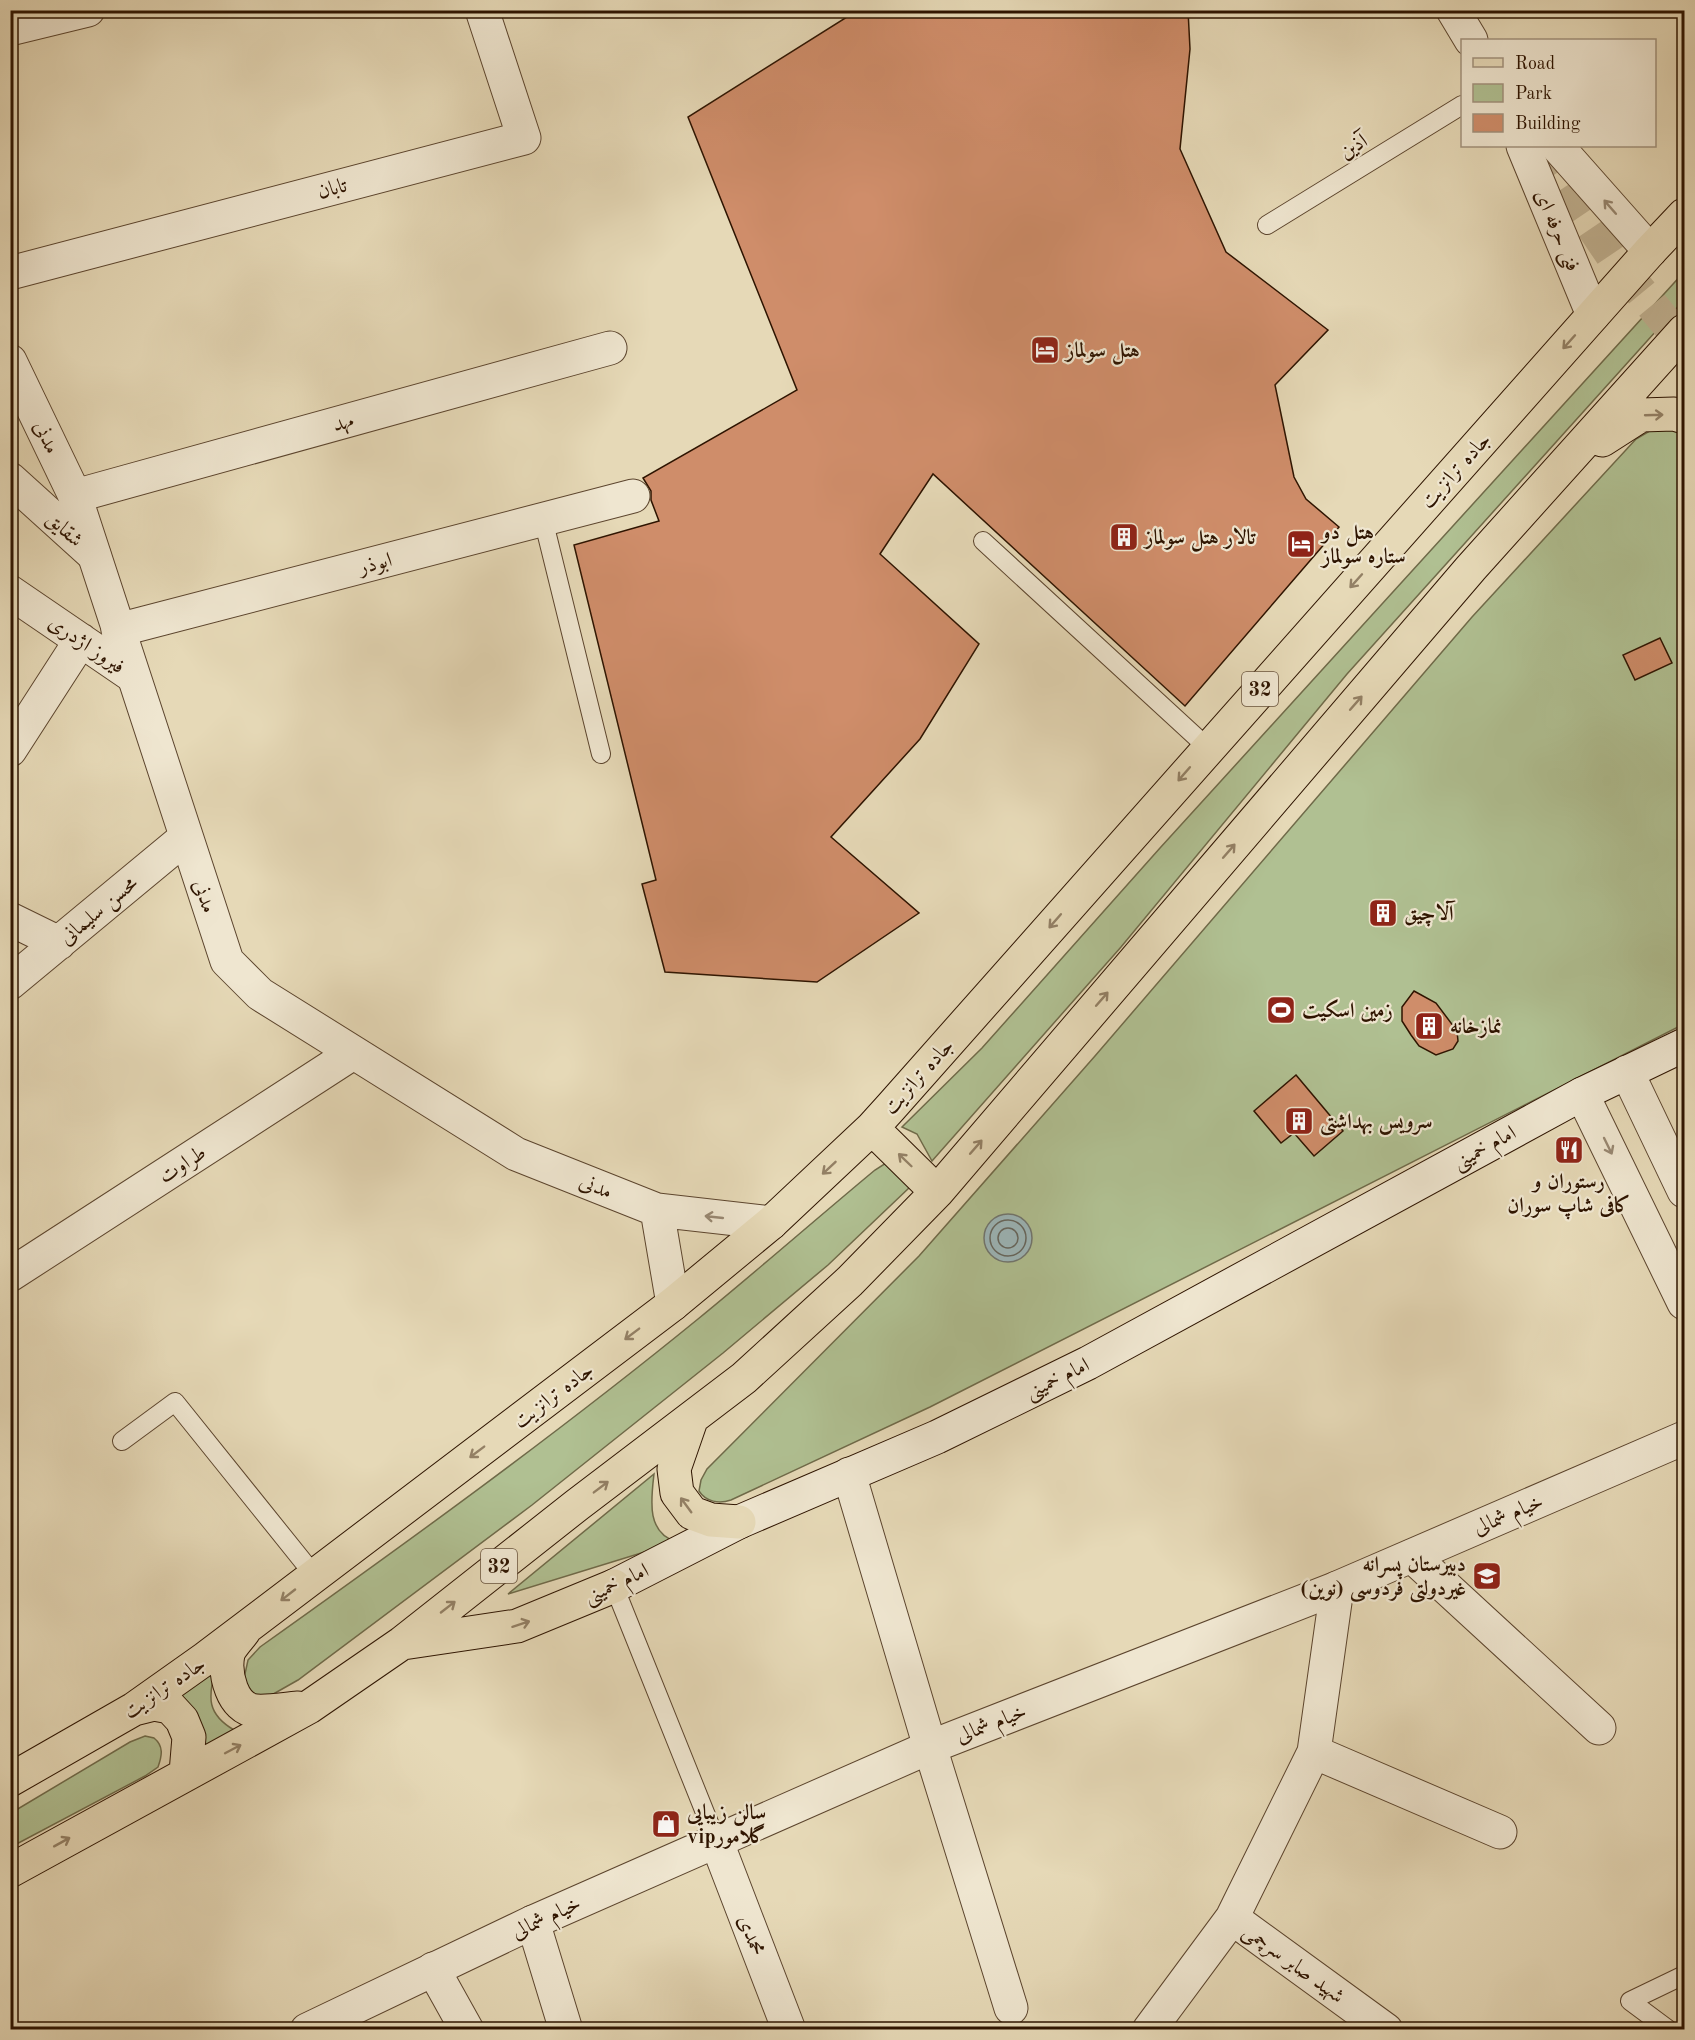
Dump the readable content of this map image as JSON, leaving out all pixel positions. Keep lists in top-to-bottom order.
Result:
{
  "streets": {
    "main road": ["جاده ترانزیت", "32", "امام خمینی"],
    "street": [
      "تابان",
      "فنی حرفه ای",
      "مهد",
      "مدنی",
      "شقایق",
      "ابوذر",
      "فیروز اژدری",
      "محسن سلیمانی",
      "طراوت",
      "خیام شمالی",
      "محمدی",
      "شهید صابر سرچمی"
    ],
    "lane": ["آذین"]
  },
  "crossings": [
    ["فنی حرفه ای", "جاده ترانزیت"],
    ["مهد", "مدنی"],
    ["مدنی", "جاده ترانزیت"],
    ["مدنی", "شقایق"],
    ["مدنی", "ابوذر"],
    ["مدنی", "فیروز اژدری"],
    ["مدنی", "محسن سلیمانی"],
    ["مدنی", "طراوت"],
    ["32", "امام خمینی"],
    ["خیام شمالی", "محمدی"]
  ],
  "places": {
    "hotel": ["هتل سولماز", "هتل دو ستاره سولماز"],
    "building": [
      "تالار هتل سولماز",
      "آلاچیق",
      "نمازخانه",
      "سرویس بهداشتی"
    ],
    "sports": ["زمین اسکیت"],
    "restaurant": ["رستوران و کافی شاپ سوران"],
    "school or university": ["دبیرستان پسرانه غیردولتی فردوسی (نوین)"],
    "shop": ["سالن زیبایی vipگلامور"]
  },
  "legend": ["Road", "Park", "Building"]
}
